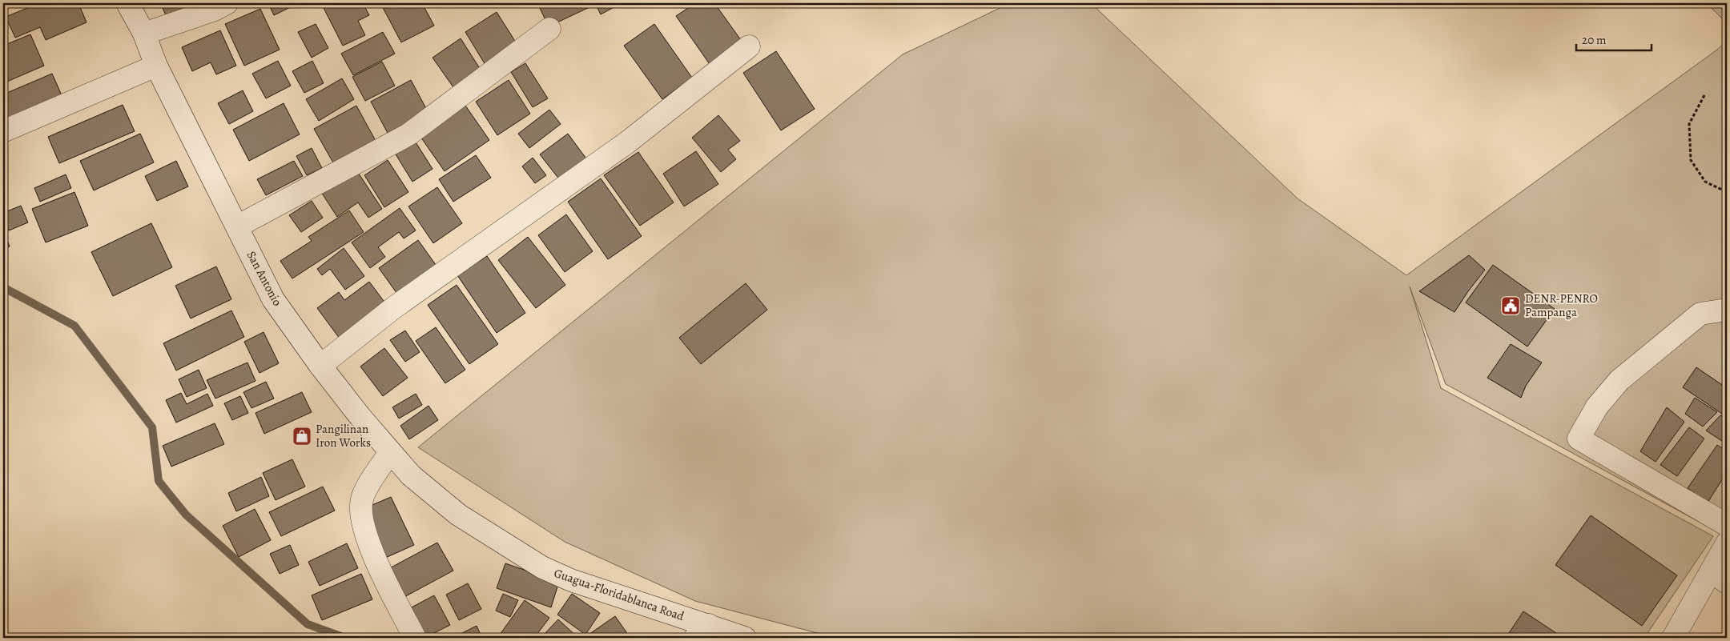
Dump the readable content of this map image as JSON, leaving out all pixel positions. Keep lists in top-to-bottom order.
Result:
{
  "streets": {
    "street": ["San Antonio", "Guagua-Floridablanca Road"]
  },
  "crossings": [
    ["San Antonio", "Guagua-Floridablanca Road"]
  ],
  "places": {
    "public building": ["DENR-PENRO Pampanga"],
    "shop": ["Pangilinan Iron Works"]
  },
  "scale_bar": "20 m"
}
